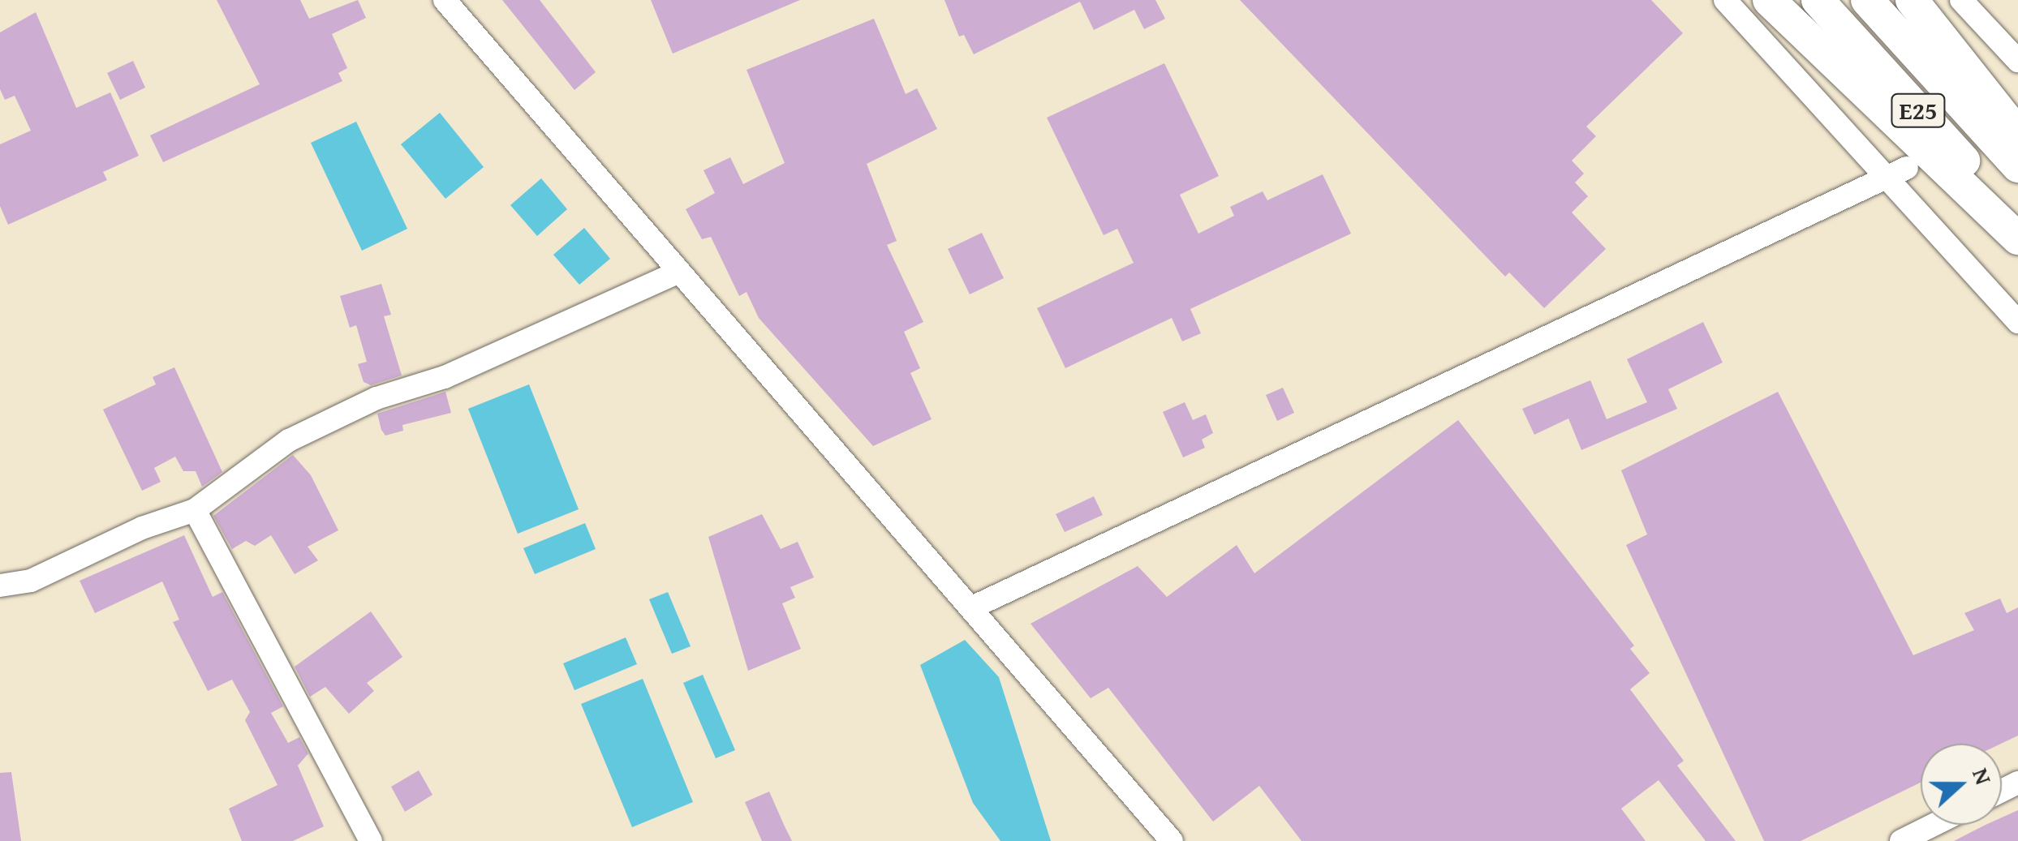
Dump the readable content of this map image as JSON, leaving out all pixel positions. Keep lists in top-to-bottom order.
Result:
{
  "streets": {
    "highway": ["E25"]
  },
  "north": "right"
}
